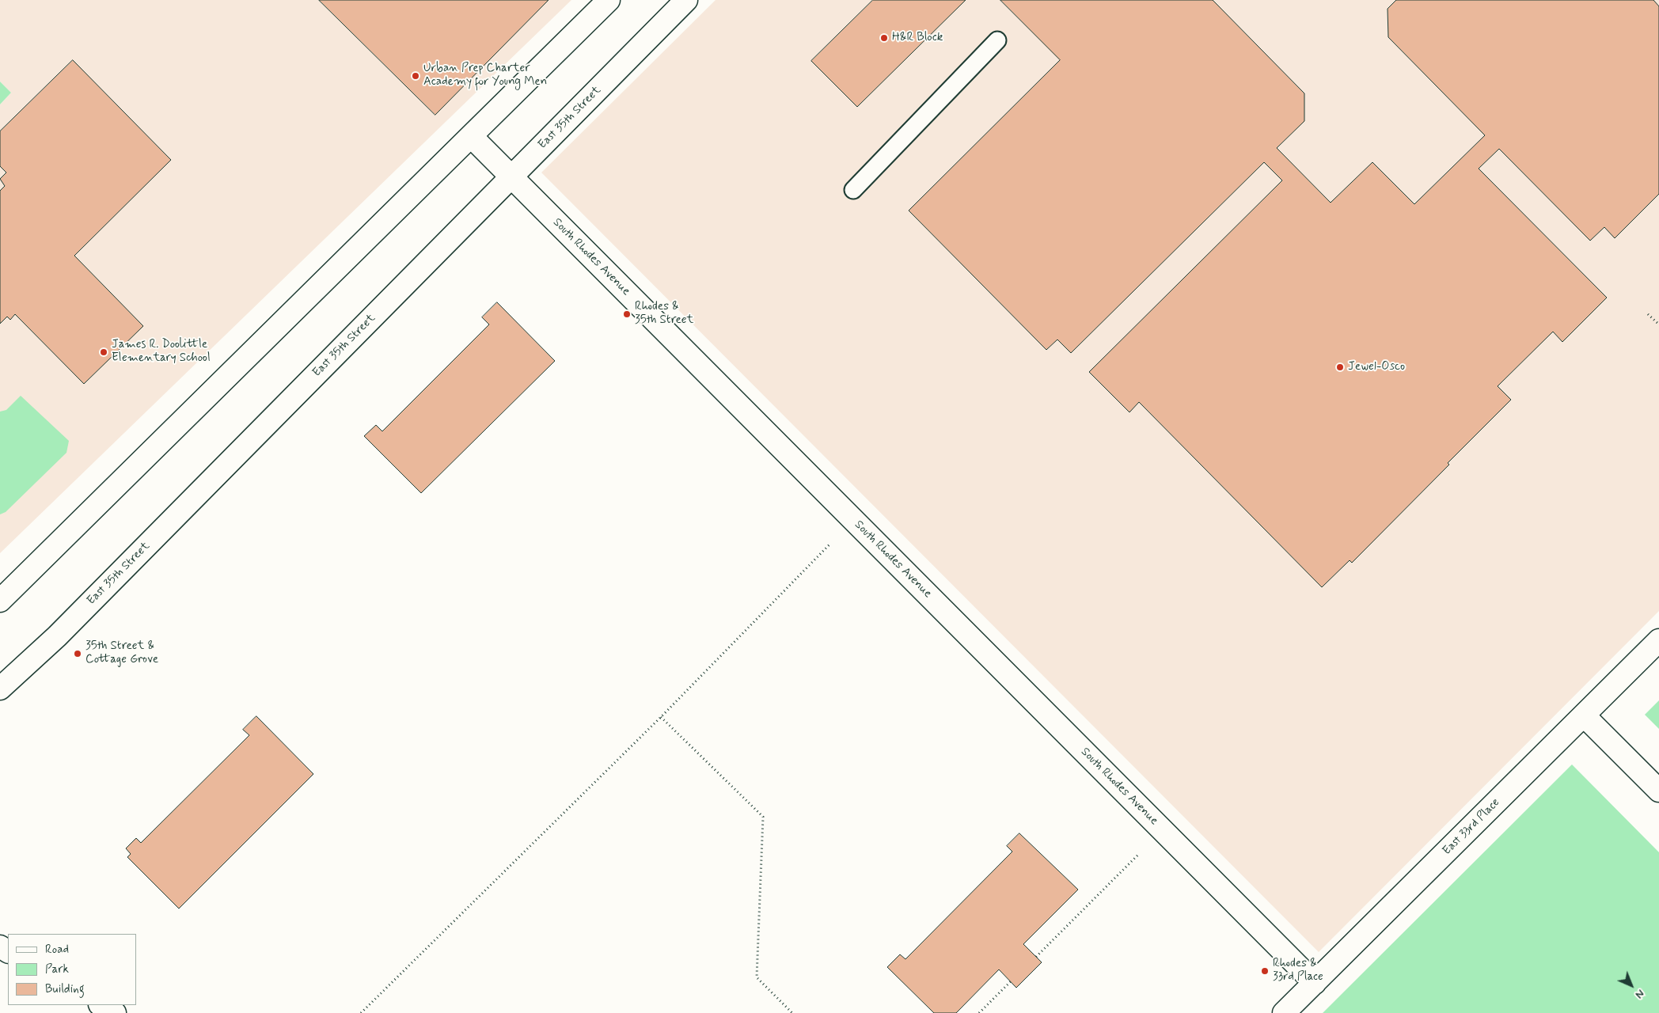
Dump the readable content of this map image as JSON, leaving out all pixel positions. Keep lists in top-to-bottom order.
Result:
{
  "streets": {
    "street": ["East 35th Street", "South Rhodes Avenue", "East 33rd Place"]
  },
  "crossings": [
    ["East 35th Street", "South Rhodes Avenue"],
    ["South Rhodes Avenue", "East 33rd Place"]
  ],
  "places": [
    "H&R Block",
    "Urban Prep Charter Academy for Young Men",
    "Rhodes & 35th Street",
    "James R. Doolittle Elementary School",
    "Jewel-Osco",
    "35th Street & Cottage Grove",
    "Rhodes & 33rd Place"
  ],
  "legend": ["Road", "Park", "Building"],
  "north": "bottom right"
}
